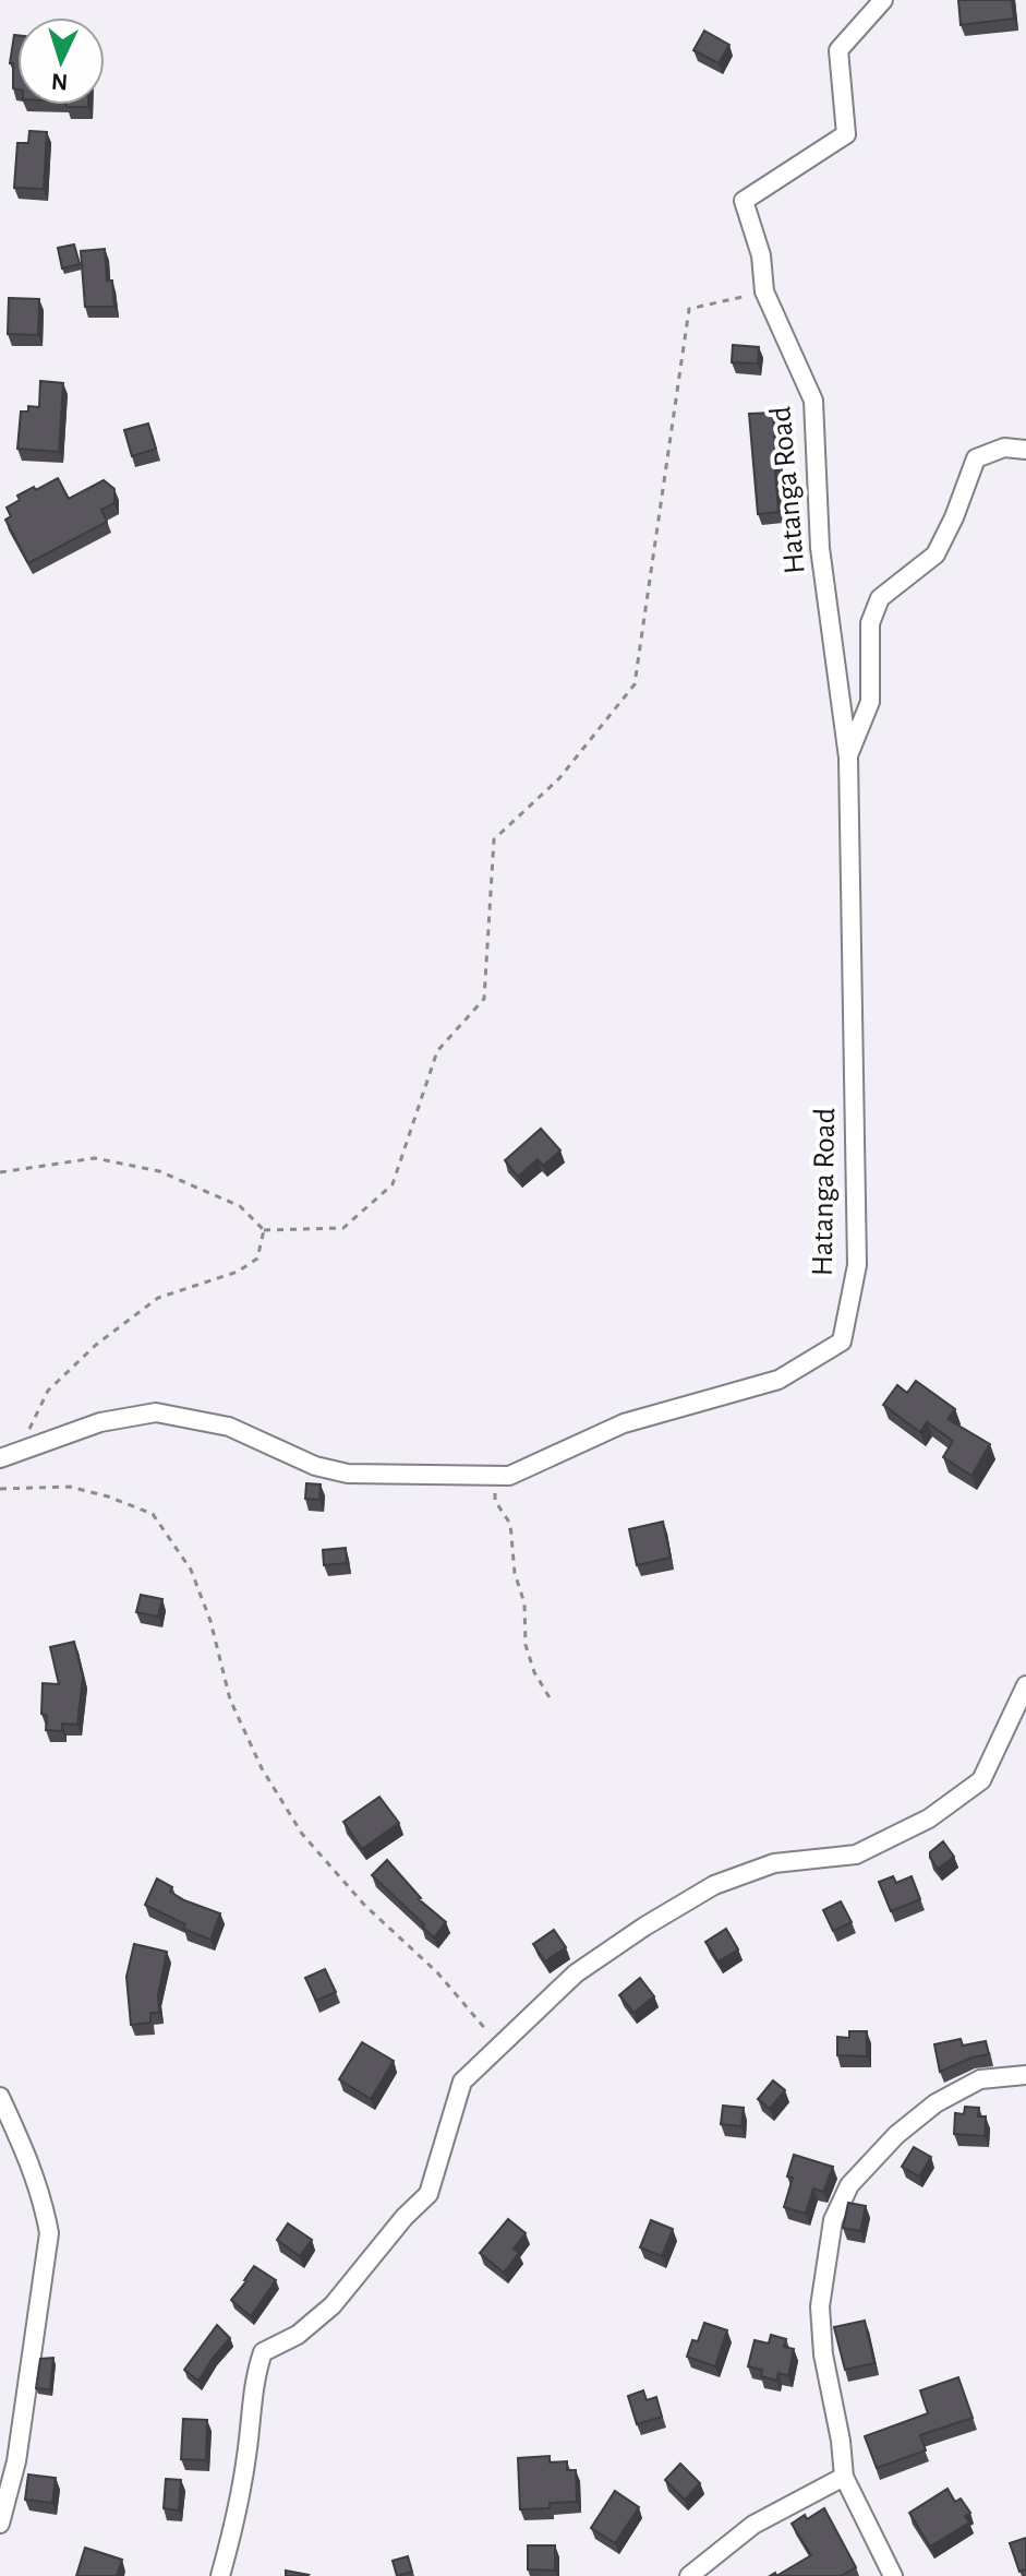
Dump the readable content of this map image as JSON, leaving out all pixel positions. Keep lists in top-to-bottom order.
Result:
{
  "streets": {
    "street": ["Hatanga Road"]
  },
  "north": "bottom"
}
